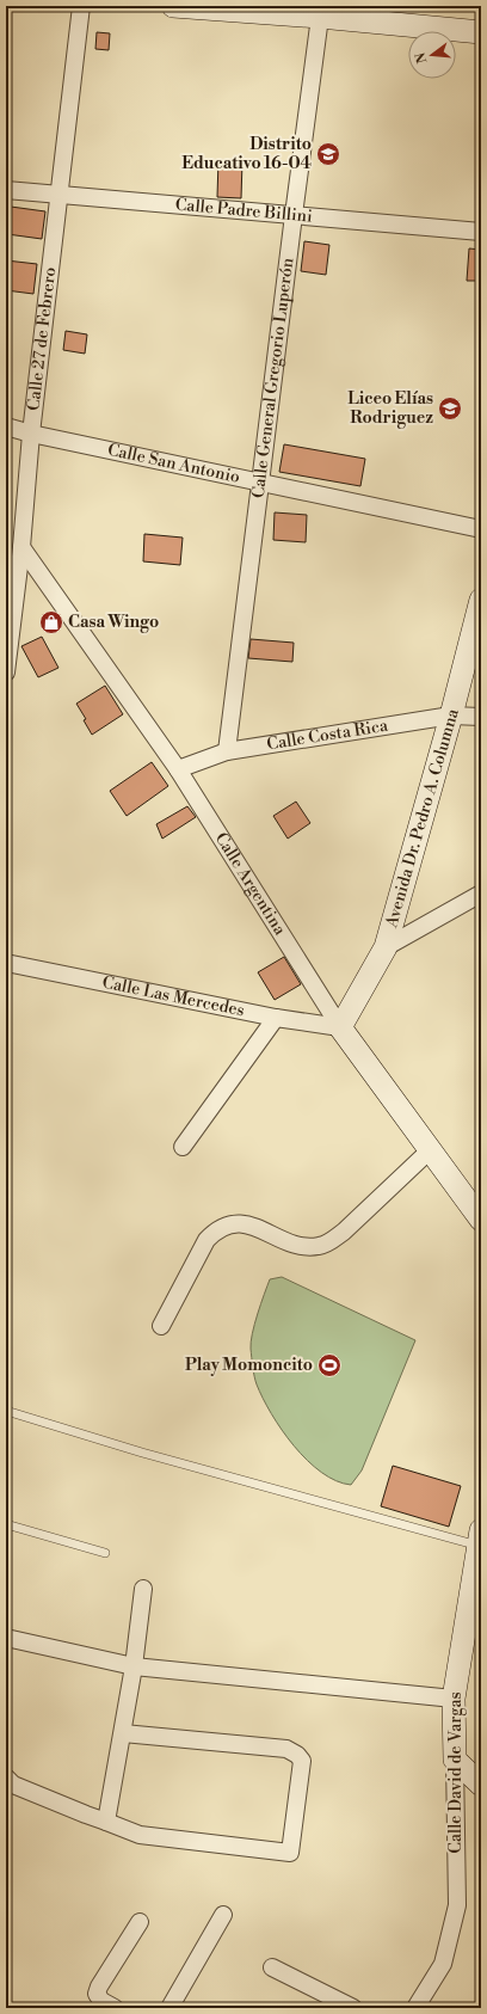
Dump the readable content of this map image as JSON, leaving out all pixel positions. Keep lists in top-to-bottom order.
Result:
{
  "streets": {
    "main road": ["Avenida Dr. Pedro A. Columna", "Calle Argentina", "Calle David de Vargas"],
    "street": [
      "Calle Padre Billini",
      "Calle 27 de Febrero",
      "Calle General Gregorio Luperón",
      "Calle San Antonio",
      "Calle Costa Rica",
      "Calle Las Mercedes"
    ]
  },
  "crossings": [
    ["Calle Padre Billini", "Calle 27 de Febrero"],
    ["Calle Padre Billini", "Calle General Gregorio Luperón"],
    ["Calle 27 de Febrero", "Calle San Antonio"],
    ["Calle 27 de Febrero", "Calle Argentina"],
    ["Calle General Gregorio Luperón", "Calle San Antonio"],
    ["Calle General Gregorio Luperón", "Calle Costa Rica"],
    ["Calle Costa Rica", "Avenida Dr. Pedro A. Columna"],
    ["Calle Costa Rica", "Calle Argentina"],
    ["Avenida Dr. Pedro A. Columna", "Calle Argentina"],
    ["Avenida Dr. Pedro A. Columna", "Calle Las Mercedes"],
    ["Calle Argentina", "Calle Las Mercedes"]
  ],
  "places": {
    "school or university": ["Distrito Educativo 16-04", "Liceo Elías Rodriguez"],
    "shop": ["Casa Wingo"],
    "sports": ["Play Momoncito"]
  },
  "north": "left"
}
